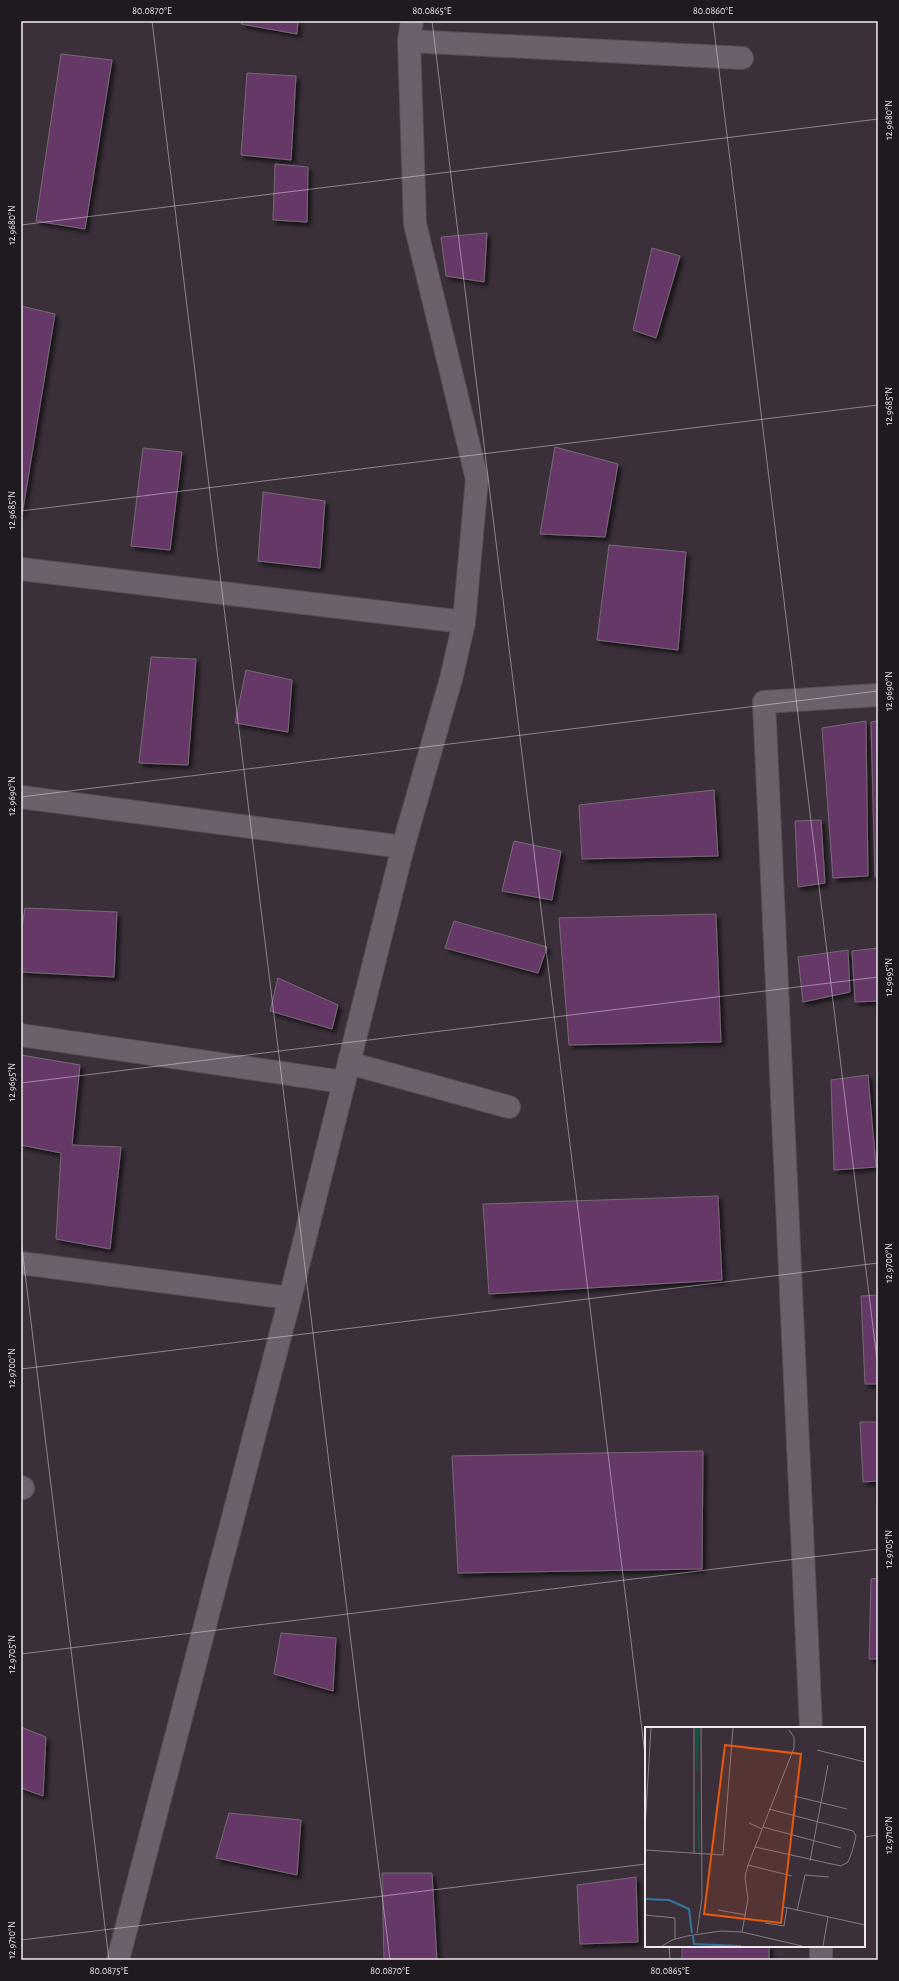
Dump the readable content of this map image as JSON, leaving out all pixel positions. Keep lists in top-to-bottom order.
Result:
{
  "coordinates": [
    "80.0870°E",
    "80.0865°E",
    "80.0860°E",
    "12.9680°N",
    "12.9685°N",
    "12.9690°N",
    "12.9695°N",
    "12.9700°N",
    "12.9705°N",
    "12.9710°N",
    "80.0875°E"
  ]
}
